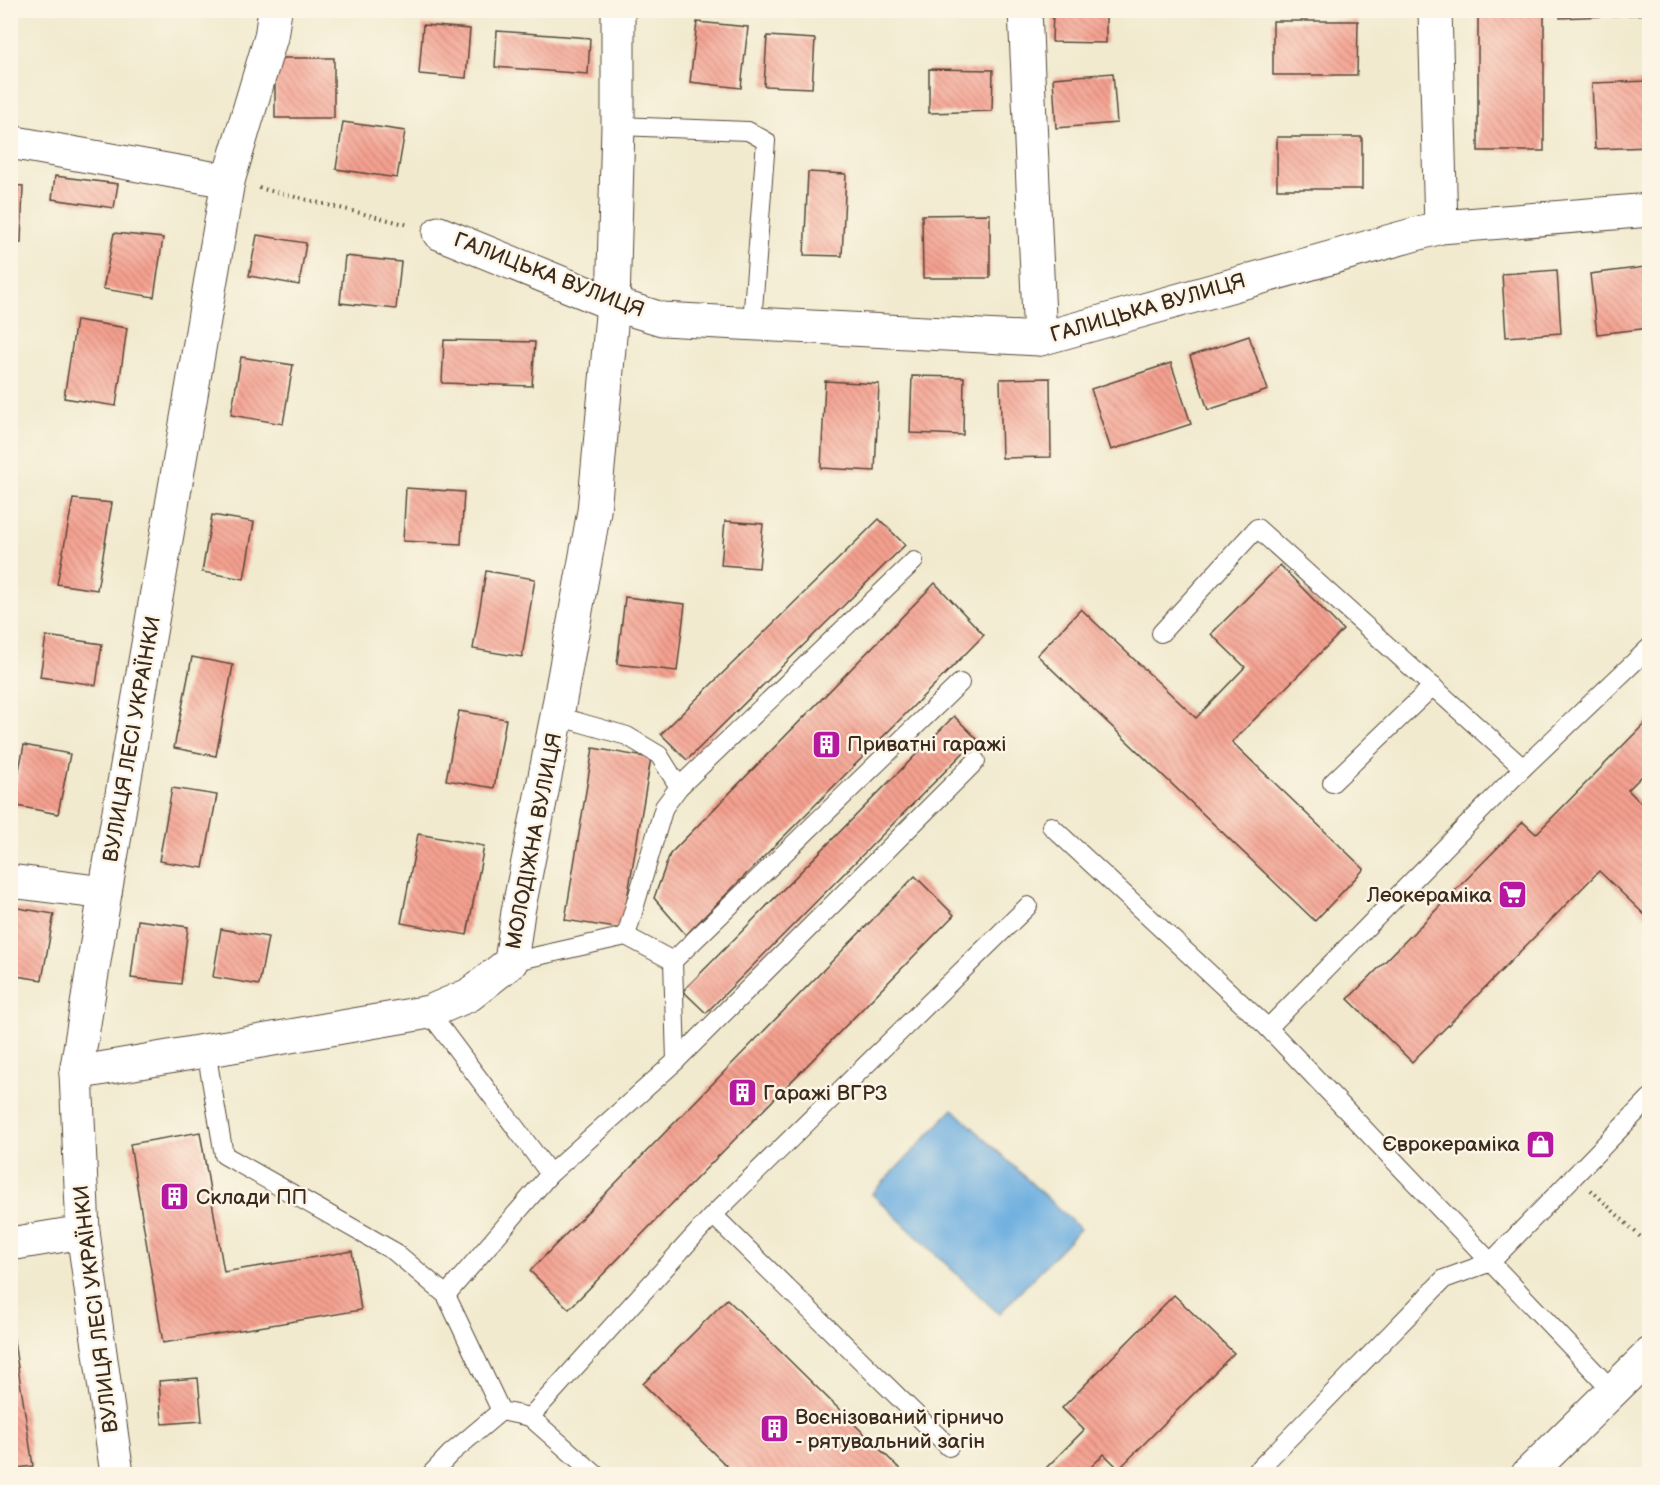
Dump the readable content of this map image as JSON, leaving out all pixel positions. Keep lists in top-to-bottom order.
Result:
{
  "streets": {
    "street": ["ГАЛИЦЬКА ВУЛИЦЯ", "ВУЛИЦЯ ЛЕСІ УКРАЇНКИ", "МОЛОДІЖНА ВУЛИЦЯ"]
  },
  "crossings": [
    ["ГАЛИЦЬКА ВУЛИЦЯ", "МОЛОДІЖНА ВУЛИЦЯ"],
    ["ВУЛИЦЯ ЛЕСІ УКРАЇНКИ", "МОЛОДІЖНА ВУЛИЦЯ"]
  ],
  "places": {
    "building": [
      "Приватні гаражі",
      "Гаражі ВГРЗ",
      "Склади ПП",
      "Воєнізований гірничо - рятувальний загін"
    ],
    "supermarket": ["Леокераміка"],
    "shop": ["Єврокераміка"]
  }
}
